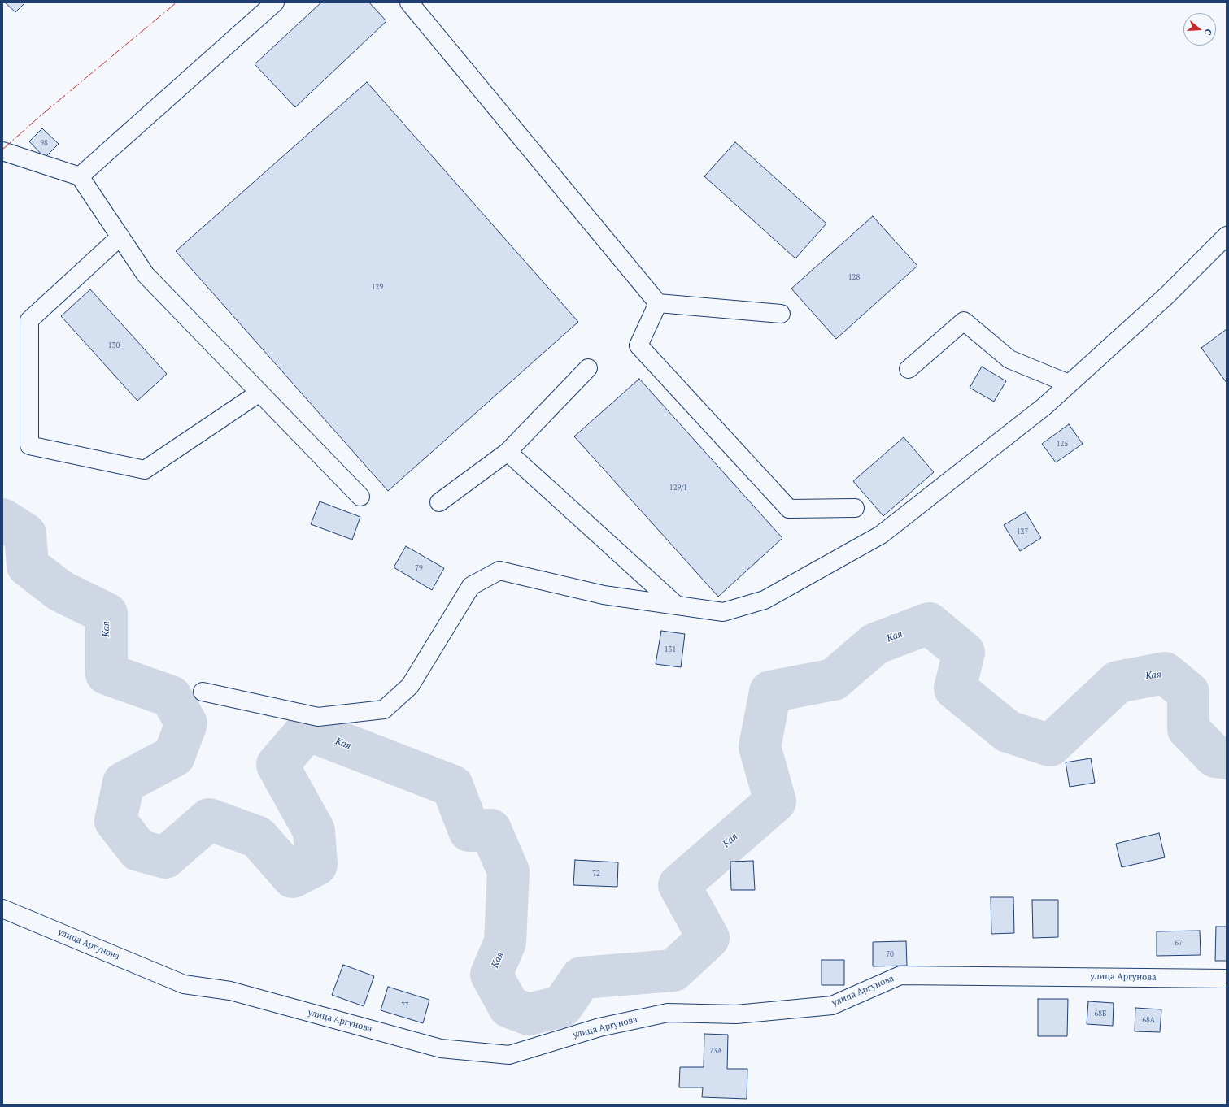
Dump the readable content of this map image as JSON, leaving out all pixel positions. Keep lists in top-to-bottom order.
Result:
{
  "streets": {
    "street": ["улица Аргунова"]
  },
  "water": ["Кая"],
  "house_numbers": [
    "98",
    "128",
    "129",
    "130",
    "125",
    "129/1",
    "127",
    "79",
    "131",
    "72",
    "67",
    "70",
    "77",
    "68Б",
    "68А",
    "73А"
  ],
  "north": "right"
}
